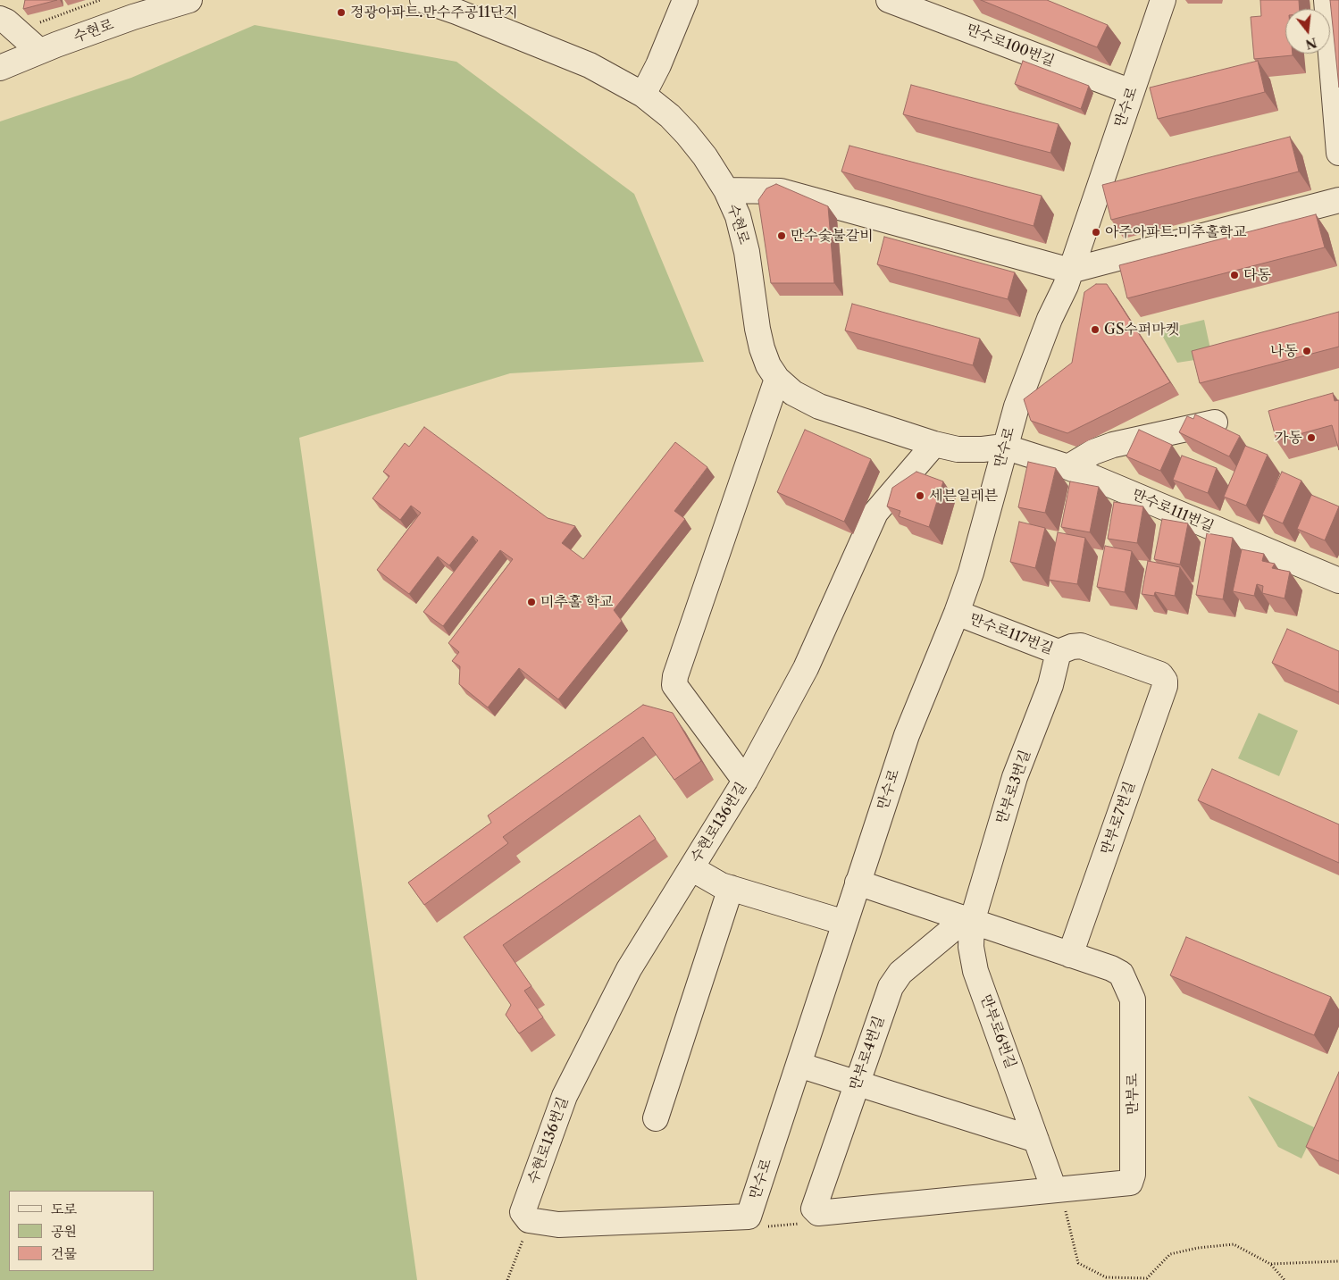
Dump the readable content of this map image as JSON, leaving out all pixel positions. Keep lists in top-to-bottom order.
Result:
{
  "streets": {
    "street": [
      "수현로",
      "만수로100번길",
      "만수로",
      "만수로111번길",
      "만수로117번길",
      "만부로3번길",
      "만부로7번길",
      "수현로136번길",
      "만부로6번길",
      "만부로4번길",
      "만부로"
    ]
  },
  "crossings": [
    ["수현로", "만수로"],
    ["수현로", "만수로111번길"],
    ["수현로", "수현로136번길"],
    ["만수로100번길", "만수로"],
    ["만수로", "만수로111번길"],
    ["만수로", "만수로117번길"],
    ["만수로", "수현로136번길"],
    ["만수로", "만부로"],
    ["만수로117번길", "만부로3번길"],
    ["만수로117번길", "만부로7번길"],
    ["만부로3번길", "만부로6번길"],
    ["만부로3번길", "만부로4번길"],
    ["만부로3번길", "만부로"],
    ["만부로7번길", "만부로"],
    ["만부로6번길", "만부로4번길"],
    ["만부로6번길", "만부로"],
    ["만부로4번길", "만부로"]
  ],
  "places": [
    "정광아파트.만수주공11단지",
    "아주아파트.미추홀학교",
    "만수숯불갈비",
    "다동",
    "GS수퍼마켓",
    "나동",
    "가동",
    "세븐일레븐",
    "미추홀 학교"
  ],
  "legend": ["도로", "공원", "건물"],
  "north": "bottom"
}
